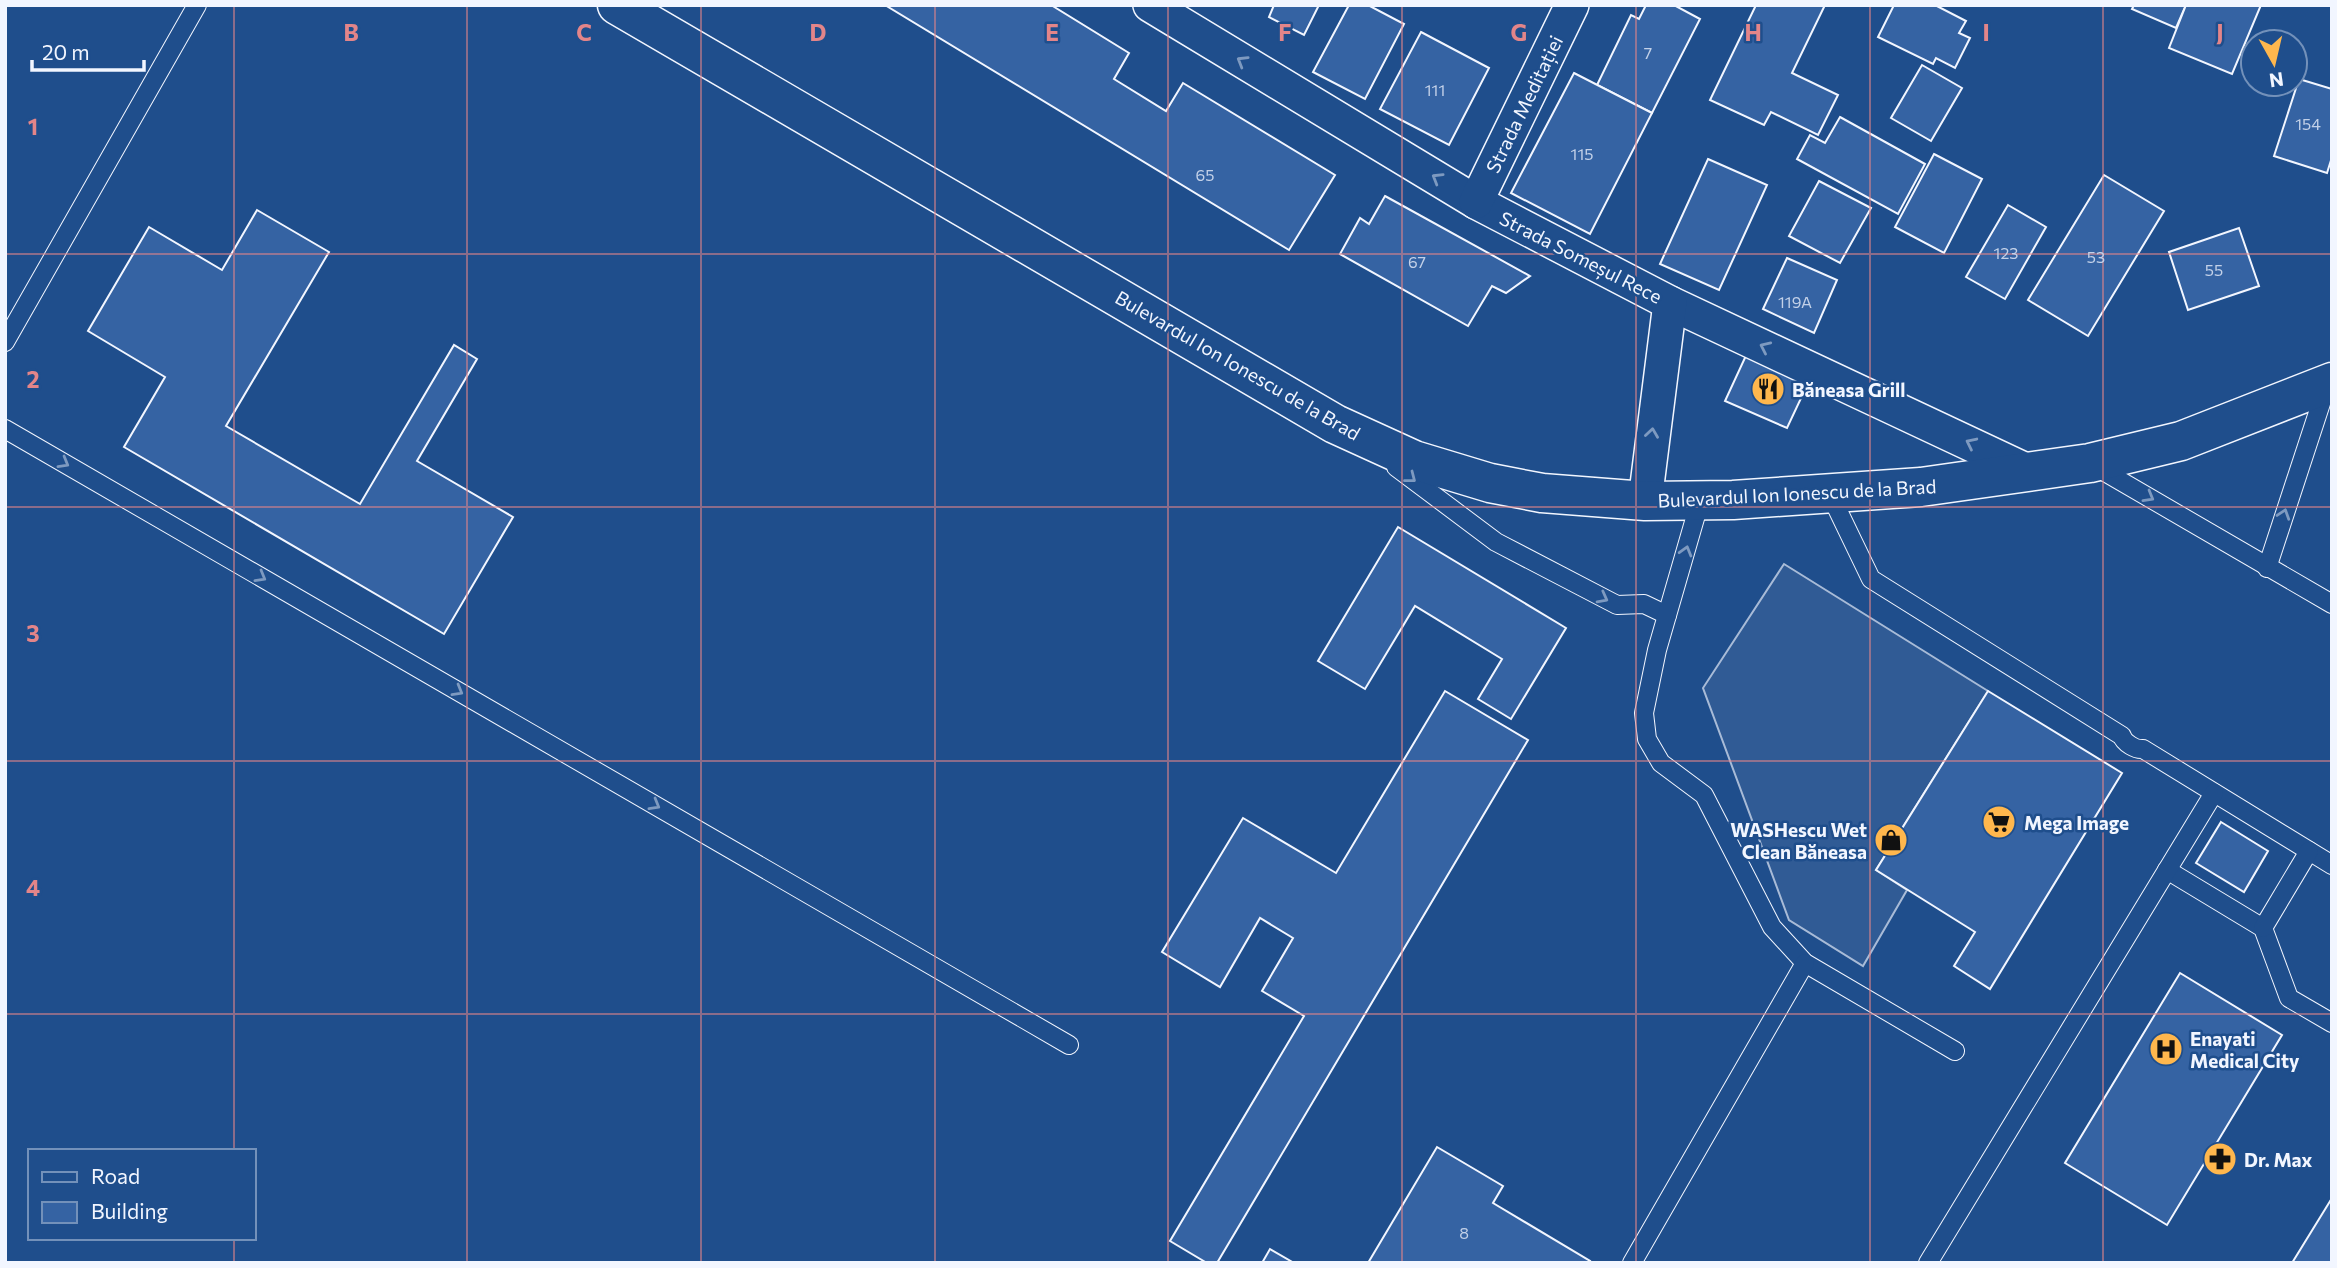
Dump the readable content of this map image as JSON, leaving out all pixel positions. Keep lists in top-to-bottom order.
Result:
{
  "streets": {
    "main road": ["Bulevardul Ion Ionescu de la Brad"],
    "street": ["Strada Meditației", "Strada Someșul Rece"]
  },
  "crossings": [
    ["Strada Meditației", "Strada Someșul Rece"],
    ["Strada Someșul Rece", "Bulevardul Ion Ionescu de la Brad"]
  ],
  "one_way": ["Strada Someșul Rece"],
  "places": {
    "restaurant": ["Băneasa Grill"],
    "supermarket": ["Mega Image"],
    "shop": ["WASHescu Wet Clean Băneasa"],
    "hospital": ["Enayati Medical City"],
    "pharmacy": ["Dr. Max"]
  },
  "house_numbers": [
    "7",
    "111",
    "154",
    "115",
    "65",
    "123",
    "53",
    "67",
    "55",
    "119A",
    "8"
  ],
  "legend": ["Road", "Building"],
  "scale_bar": "20 m",
  "north": "bottom",
  "grid": {
    "columns": [
      "B",
      "C",
      "D",
      "E",
      "F",
      "G",
      "H",
      "I",
      "J"
    ],
    "rows": [
      "1",
      "2",
      "3",
      "4"
    ]
  }
}
